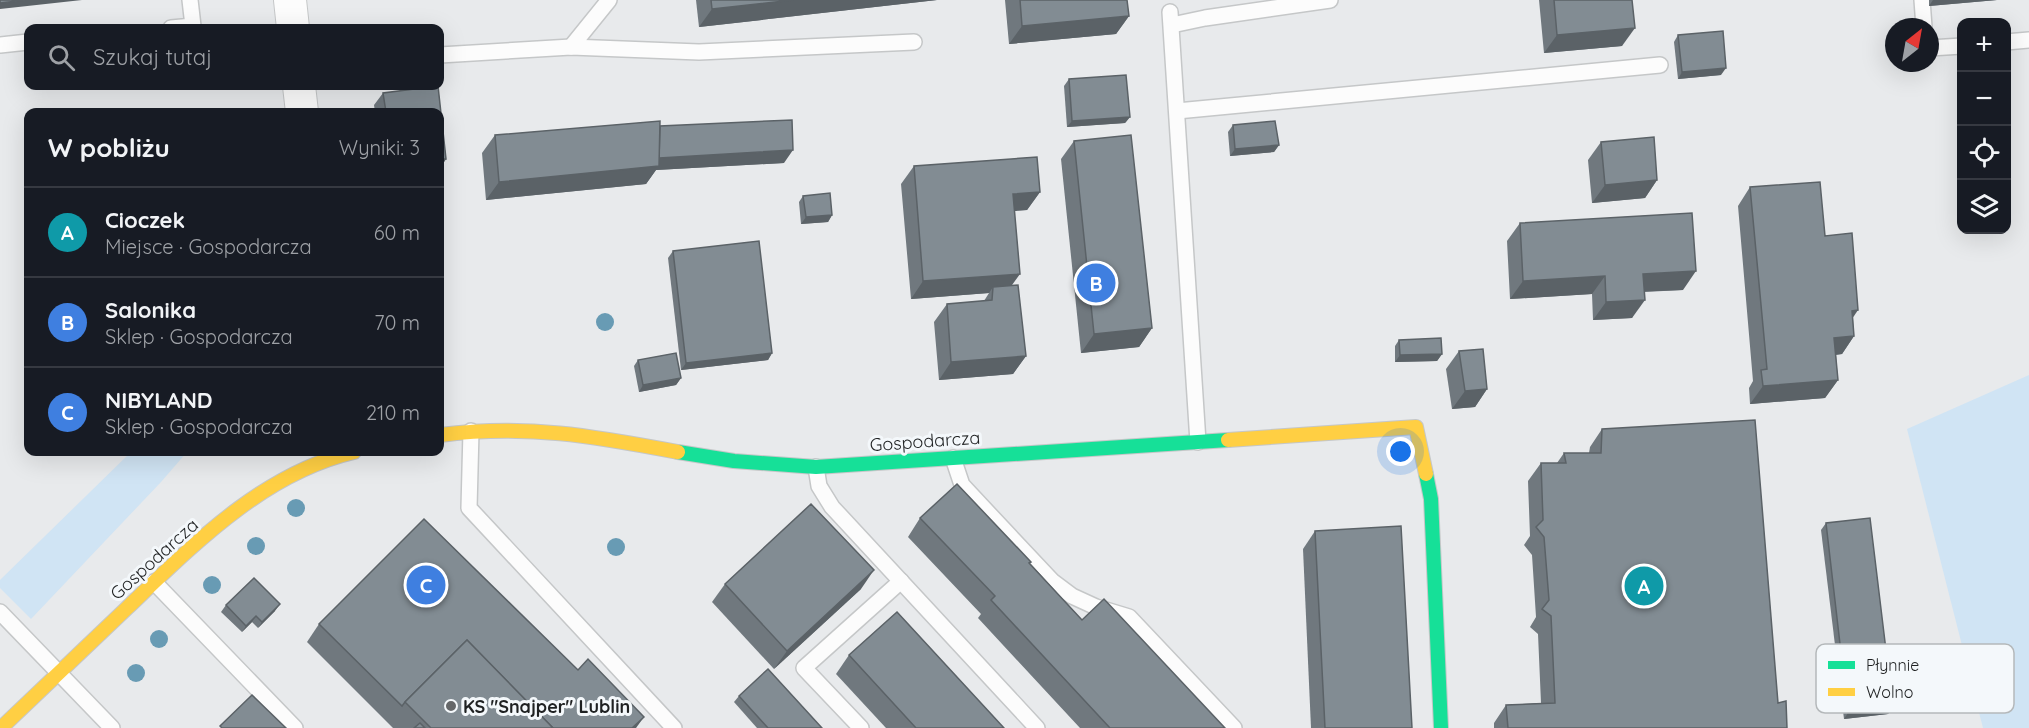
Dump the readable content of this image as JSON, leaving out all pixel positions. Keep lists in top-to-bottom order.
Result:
{
  "streets": {
    "street": ["Gospodarcza"]
  },
  "places": ["KS \"Snajper\" Lublin"],
  "legend": ["Płynnie", "Wolno"],
  "north": "top right",
  "page": {
    "map_buttons": ["+", "−"],
    "search": "Szukaj tutaj",
    "heading": ["W pobliżu", "Wyniki: 3"],
    "list": [
      {
        "mark": "A",
        "name": "Cioczek",
        "note": "Miejsce · Gospodarcza",
        "value": "60 m"
      },
      {
        "mark": "B",
        "name": "Salonika",
        "note": "Sklep · Gospodarcza",
        "value": "70 m"
      },
      {
        "mark": "C",
        "name": "NIBYLAND",
        "note": "Sklep · Gospodarcza",
        "value": "210 m"
      }
    ],
    "pins": ["B", "C", "A"]
  }
}
